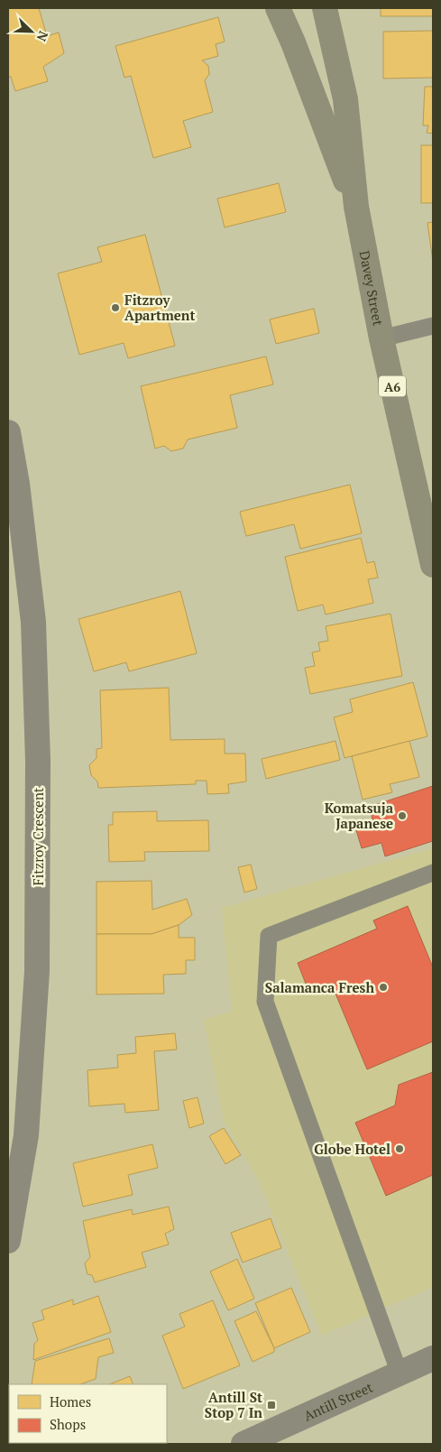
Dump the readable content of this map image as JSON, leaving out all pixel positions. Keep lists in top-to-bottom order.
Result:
{
  "streets": {
    "highway": ["Davey Street", "A6"],
    "street": ["Fitzroy Crescent", "Antill Street"]
  },
  "crossings": [
    ["Davey Street", "A6"]
  ],
  "places": {
    "other": [
      "Fitzroy Apartment",
      "Komatsuja Japanese",
      "Salamanca Fresh",
      "Globe Hotel"
    ],
    "transit": ["Antill St Stop 7 In"]
  },
  "legend": ["Homes", "Shops"],
  "north": "bottom right"
}
